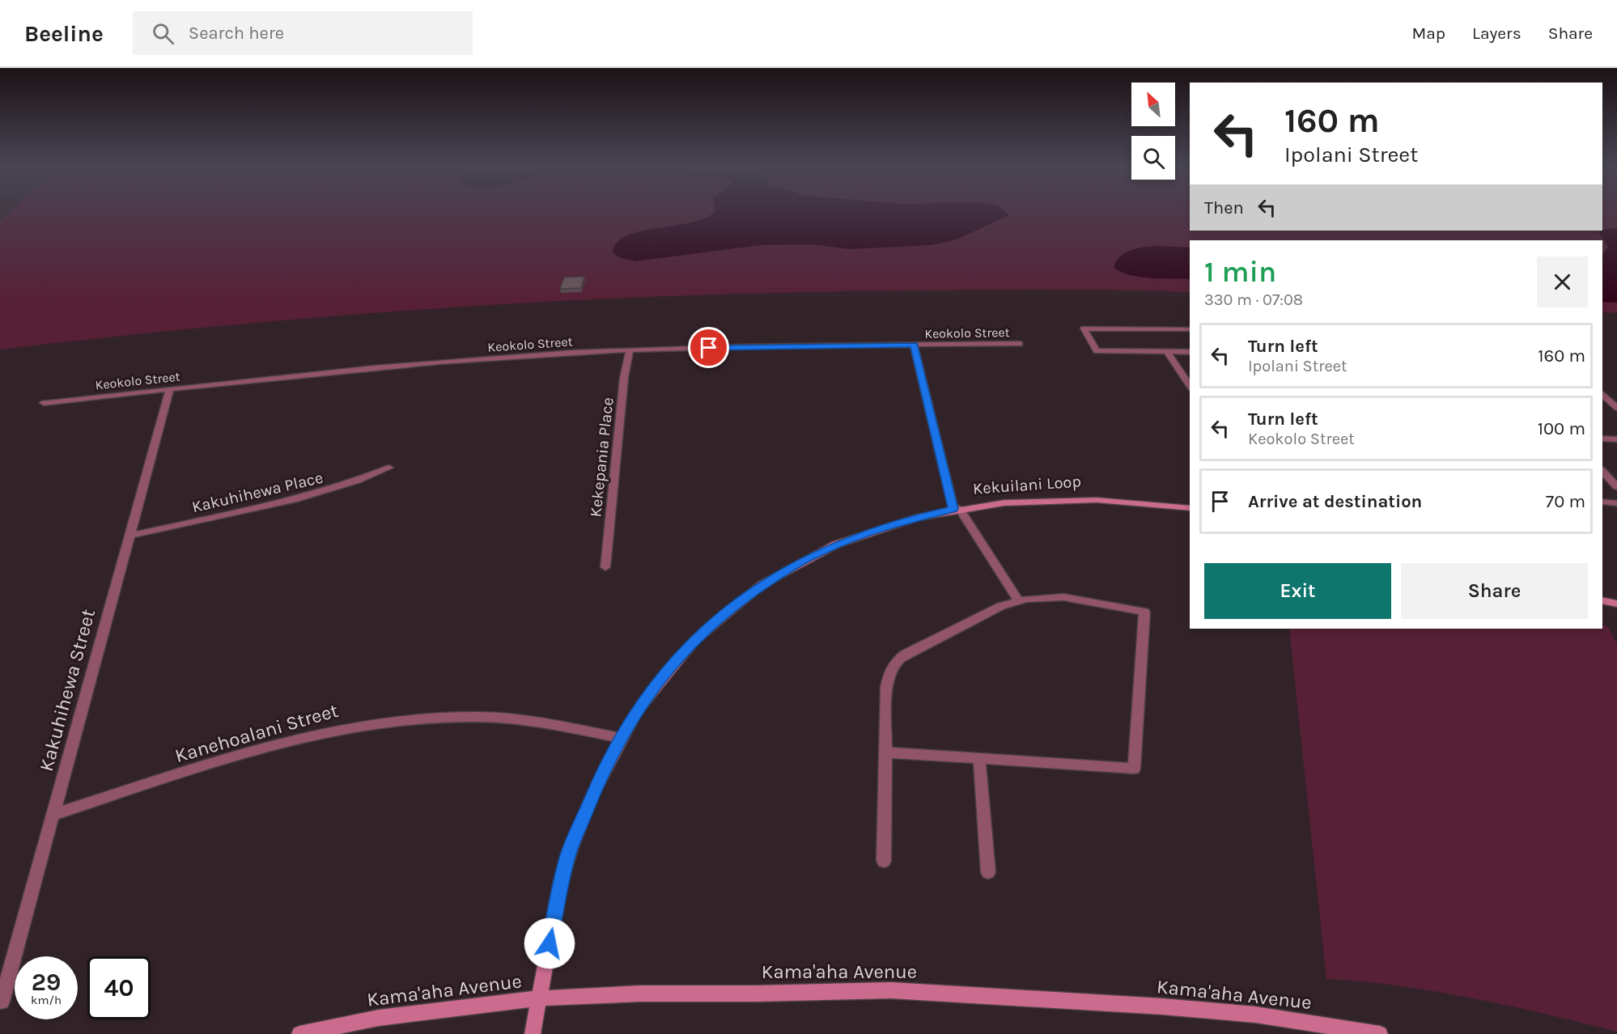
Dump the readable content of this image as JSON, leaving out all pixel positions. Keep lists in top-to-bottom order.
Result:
{
  "streets": {
    "street": [
      "Keokolo Street",
      "Kekepania Place",
      "Kekuilani Loop",
      "Kakuhihewa Place",
      "Kakuhihewa Street",
      "Kanehoalani Street",
      "Kama'aha Avenue"
    ]
  },
  "crossings": [
    ["Keokolo Street", "Kekepania Place"],
    ["Keokolo Street", "Kakuhihewa Street"],
    ["Kekuilani Loop", "Kanehoalani Street"],
    ["Kekuilani Loop", "Kama'aha Avenue"],
    ["Kakuhihewa Place", "Kakuhihewa Street"],
    ["Kakuhihewa Street", "Kanehoalani Street"]
  ],
  "north": "top left",
  "page": {
    "header": "Beeline",
    "search": "Search here",
    "nav": ["Map", "Layers", "Share"],
    "turn": ["160 m", "Ipolani Street"],
    "then": "Then",
    "heading": ["1 min", "330 m · 07:08"],
    "list": [
      {
        "name": "Turn left",
        "note": "Ipolani Street",
        "value": "160 m"
      },
      {
        "name": "Turn left",
        "note": "Keokolo Street",
        "value": "100 m"
      },
      {
        "name": "Arrive at destination",
        "value": "70 m"
      }
    ],
    "buttons": ["Exit", "Share"],
    "speed": "29 km/h",
    "limit": "40"
  }
}
